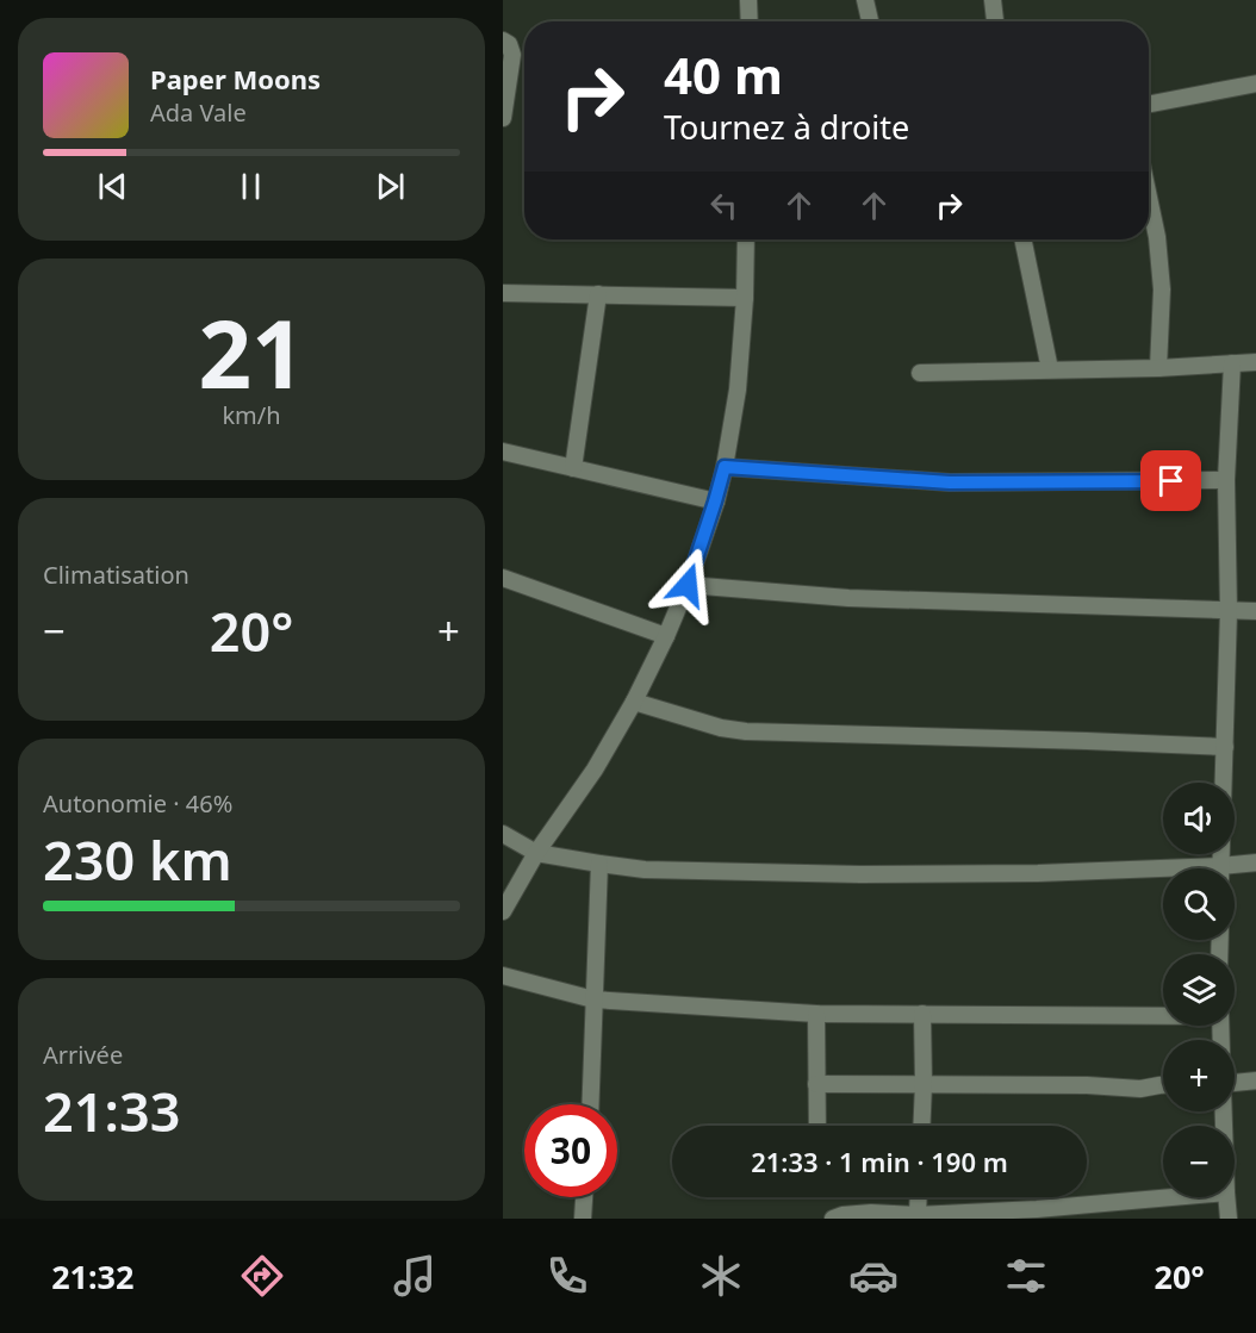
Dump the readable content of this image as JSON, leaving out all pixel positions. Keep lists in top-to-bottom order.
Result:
{
  "page": {
    "turn": ["40 m", "Tournez à droite"],
    "song": ["Paper Moons", "Ada Vale"],
    "tile": [
      ["21", "km/h"],
      "Climatisation",
      ["Autonomie · 46%", "230 km"],
      ["Arrivée", "21:33"]
    ],
    "heat": ["−", "20°", "+"],
    "map_buttons": ["+", "−"],
    "limit": "30",
    "trip": "21:33 · 1 min · 190 m",
    "tabs": ["21:32", "20°"]
  }
}
